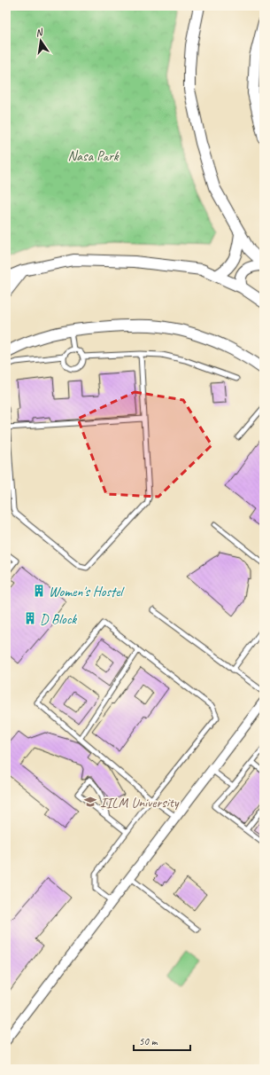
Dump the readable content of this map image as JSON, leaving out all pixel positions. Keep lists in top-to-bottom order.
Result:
{
  "parks": ["Nasa Park"],
  "places": {
    "building": ["Women's Hostel", "D Block"],
    "school or university": ["IILM University"]
  },
  "scale_bar": "50 m",
  "north": "top"
}
